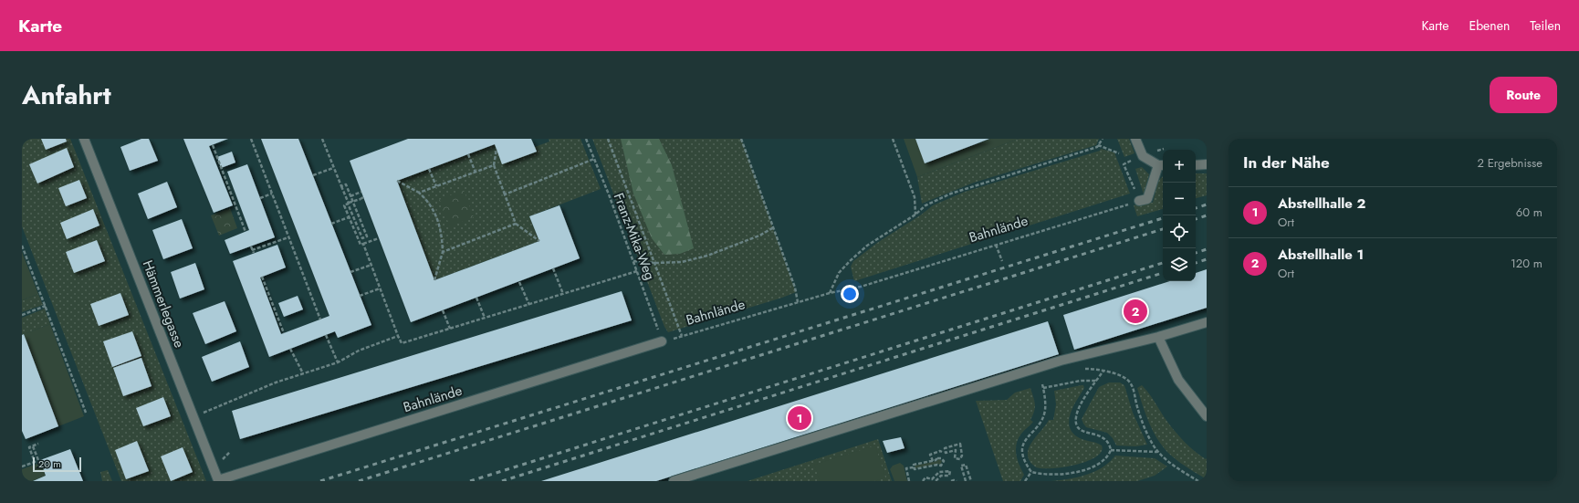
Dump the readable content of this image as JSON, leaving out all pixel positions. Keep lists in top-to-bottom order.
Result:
{
  "streets": {
    "street": ["Bahnlände", "Hämmerlegasse"],
    "path": ["Franz-Mika-Weg"]
  },
  "crossings": [
    ["Bahnlände", "Franz-Mika-Weg"],
    ["Bahnlände", "Hämmerlegasse"]
  ],
  "scale_bar": "20 m",
  "page": {
    "header": "Karte",
    "nav": ["Karte", "Ebenen", "Teilen"],
    "title": "Anfahrt",
    "buttons": "Route",
    "heading": ["In der Nähe", "2 Ergebnisse"],
    "map_buttons": ["+", "−"],
    "list": [
      {
        "mark": "1",
        "name": "Abstellhalle 2",
        "note": "Ort",
        "value": "60 m"
      },
      {
        "mark": "2",
        "name": "Abstellhalle 1",
        "note": "Ort",
        "value": "120 m"
      }
    ],
    "pins": ["2", "1"],
    "scale": "20 m"
  }
}
